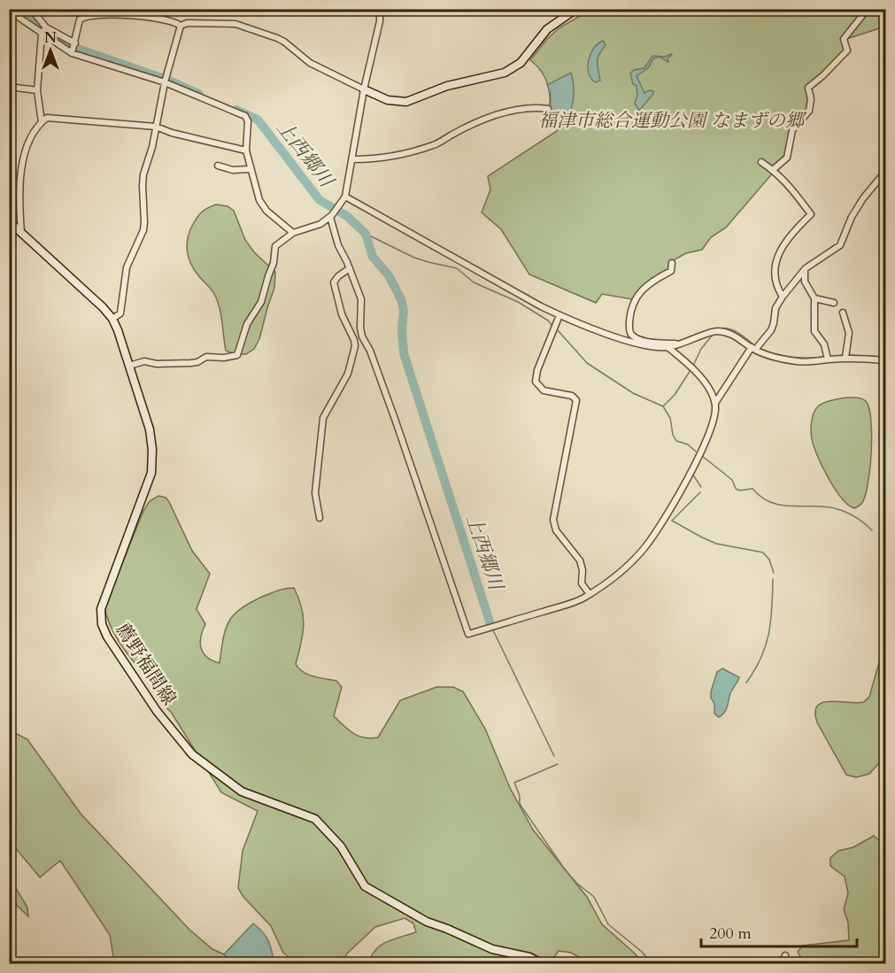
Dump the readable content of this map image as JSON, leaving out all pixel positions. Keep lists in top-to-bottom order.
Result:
{
  "streets": {
    "main road": ["薦野福間線"]
  },
  "water": ["上西郷川"],
  "parks": ["福津市総合運動公園 なまずの郷"],
  "scale_bar": "200 m",
  "north": "top"
}
